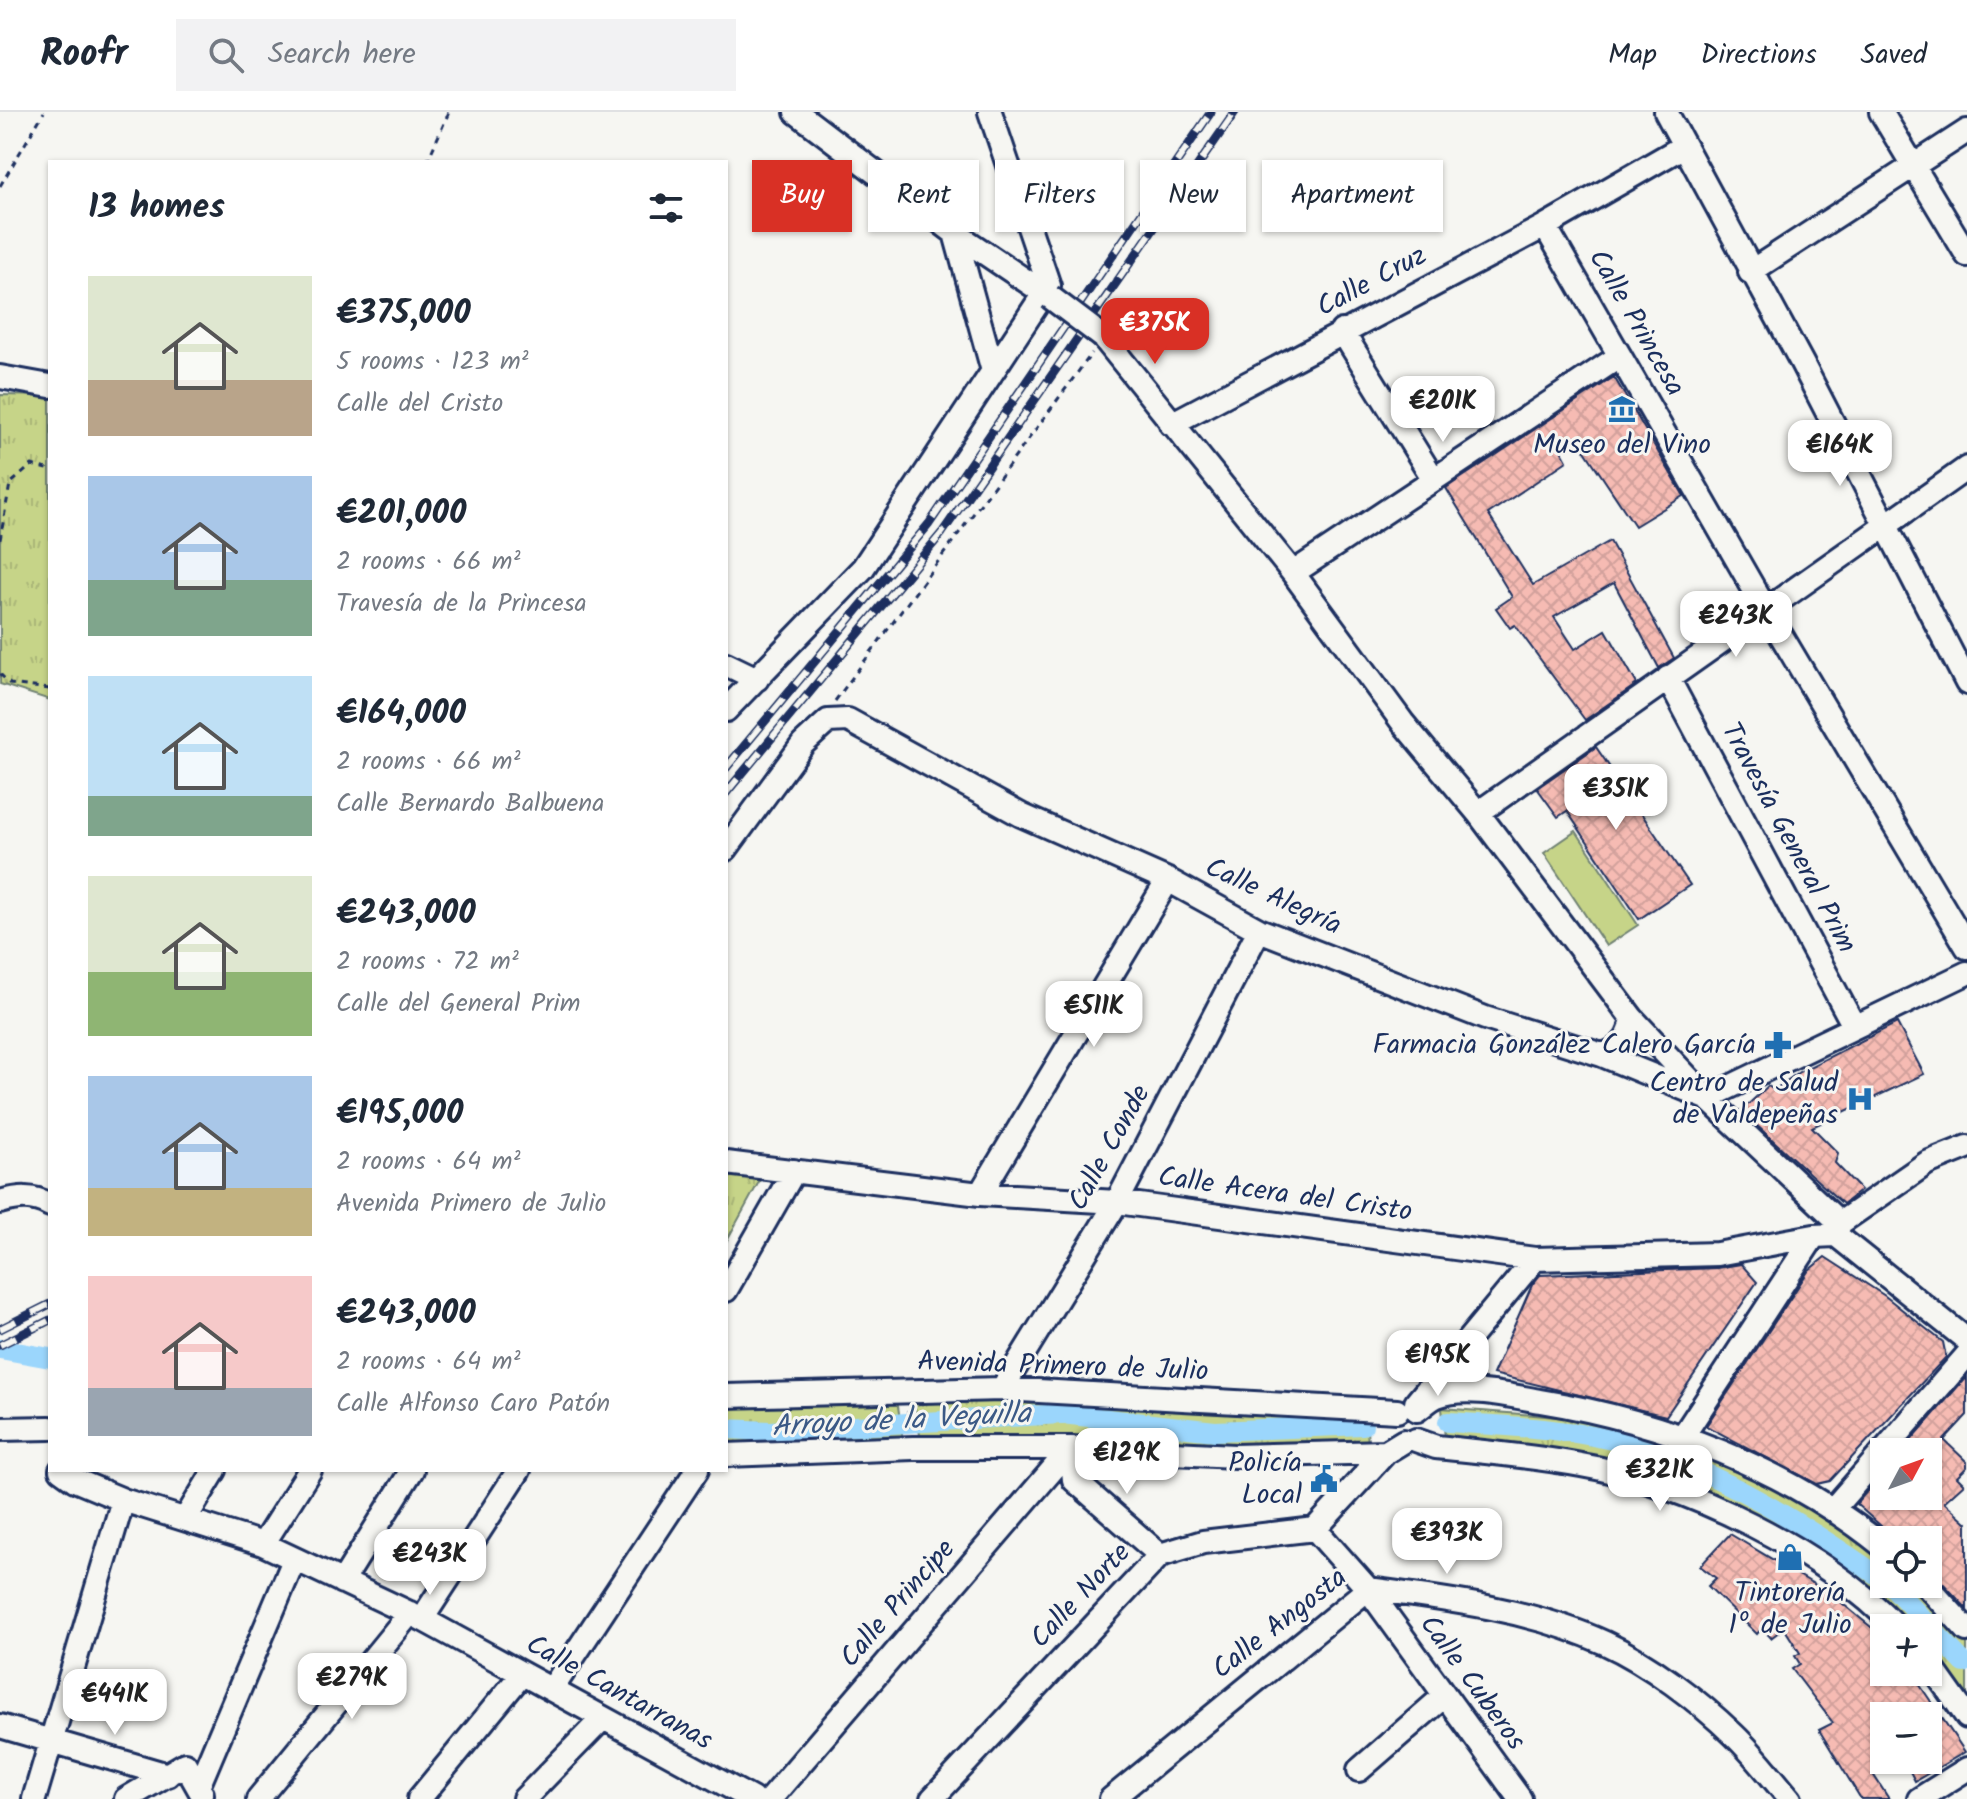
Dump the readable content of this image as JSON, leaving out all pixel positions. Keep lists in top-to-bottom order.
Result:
{
  "streets": {
    "street": [
      "Calle Cruz",
      "Calle Princesa",
      "Travesía General Prim",
      "Calle Alegría",
      "Calle Conde",
      "Calle Acera del Cristo",
      "Avenida Primero de Julio",
      "Calle Norte",
      "Calle Principe",
      "Calle Angosta",
      "Calle Cuberos",
      "Calle Cantarranas"
    ]
  },
  "crossings": [
    ["Calle Cruz", "Calle Princesa"],
    ["Calle Alegría", "Calle Conde"],
    ["Calle Conde", "Calle Acera del Cristo"],
    ["Calle Conde", "Avenida Primero de Julio"],
    ["Calle Norte", "Calle Cuberos"],
    ["Calle Angosta", "Calle Cuberos"]
  ],
  "water": ["Arroyo de la Veguilla"],
  "places": {
    "museum": ["Museo del Vino"],
    "pharmacy": ["Farmacia González Calero García"],
    "hospital": ["Centro de Salud de Valdepeñas"],
    "public building": ["Policía Local"],
    "shop": ["Tintorería 1º de Julio"]
  },
  "north": "top right",
  "page": {
    "header": "Roofr",
    "search": "Search here",
    "nav": ["Map", "Directions", "Saved"],
    "chip": [
      "Buy",
      "Rent",
      "Filters",
      "New",
      "Apartment"
    ],
    "heading": "13 homes",
    "list": [
      {
        "name": "€375,000",
        "note": "5 rooms · 123 m² · Calle del Cristo"
      },
      {
        "name": "€201,000",
        "note": "2 rooms · 66 m² · Travesía de la Princesa"
      },
      {
        "name": "€164,000",
        "note": "2 rooms · 66 m² · Calle Bernardo Balbuena"
      },
      {
        "name": "€243,000",
        "note": "2 rooms · 72 m² · Calle del General Prim"
      },
      {
        "name": "€195,000",
        "note": "2 rooms · 64 m² · Avenida Primero de Julio"
      },
      {
        "name": "€243,000",
        "note": "2 rooms · 64 m² · Calle Alfonso Caro Patón"
      }
    ],
    "price": [
      "€375K",
      "€201K",
      "€164K",
      "€243K",
      "€351K",
      "€511K",
      "€195K",
      "€129K",
      "€321K",
      "€393K",
      "€243K",
      "€279K",
      "€441K"
    ],
    "map_buttons": ["+", "−"]
  }
}
